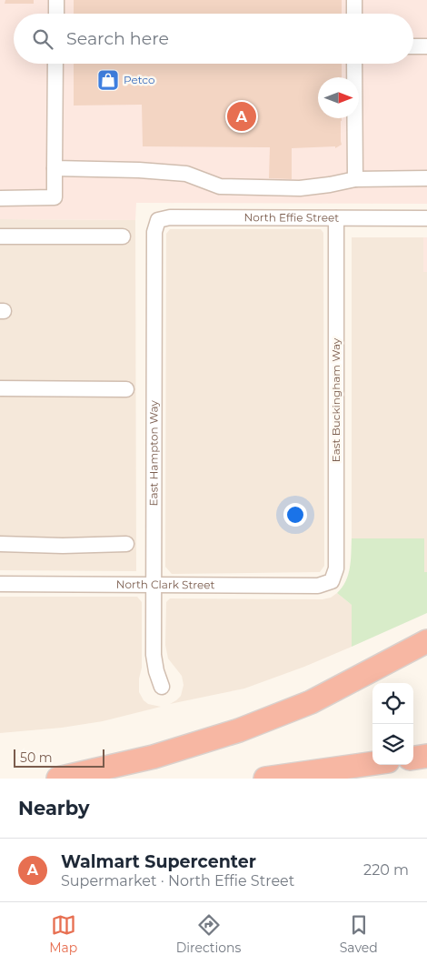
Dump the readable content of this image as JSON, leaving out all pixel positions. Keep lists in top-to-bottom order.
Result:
{
  "streets": {
    "street": [
      "North Effie Street",
      "East Buckingham Way",
      "East Hampton Way",
      "North Clark Street"
    ]
  },
  "crossings": [
    ["North Effie Street", "East Buckingham Way"],
    ["North Effie Street", "East Hampton Way"],
    ["East Buckingham Way", "North Clark Street"],
    ["East Hampton Way", "North Clark Street"]
  ],
  "places": {
    "shop": ["Petco"]
  },
  "scale_bar": "50 m",
  "north": "right",
  "page": {
    "search": "Search here",
    "pins": "A",
    "scale": "50 m",
    "heading": "Nearby",
    "list": [
      {
        "mark": "A",
        "name": "Walmart Supercenter",
        "note": "Supermarket · North Effie Street",
        "value": "220 m"
      }
    ],
    "nav": ["Map", "Directions", "Saved"]
  }
}
